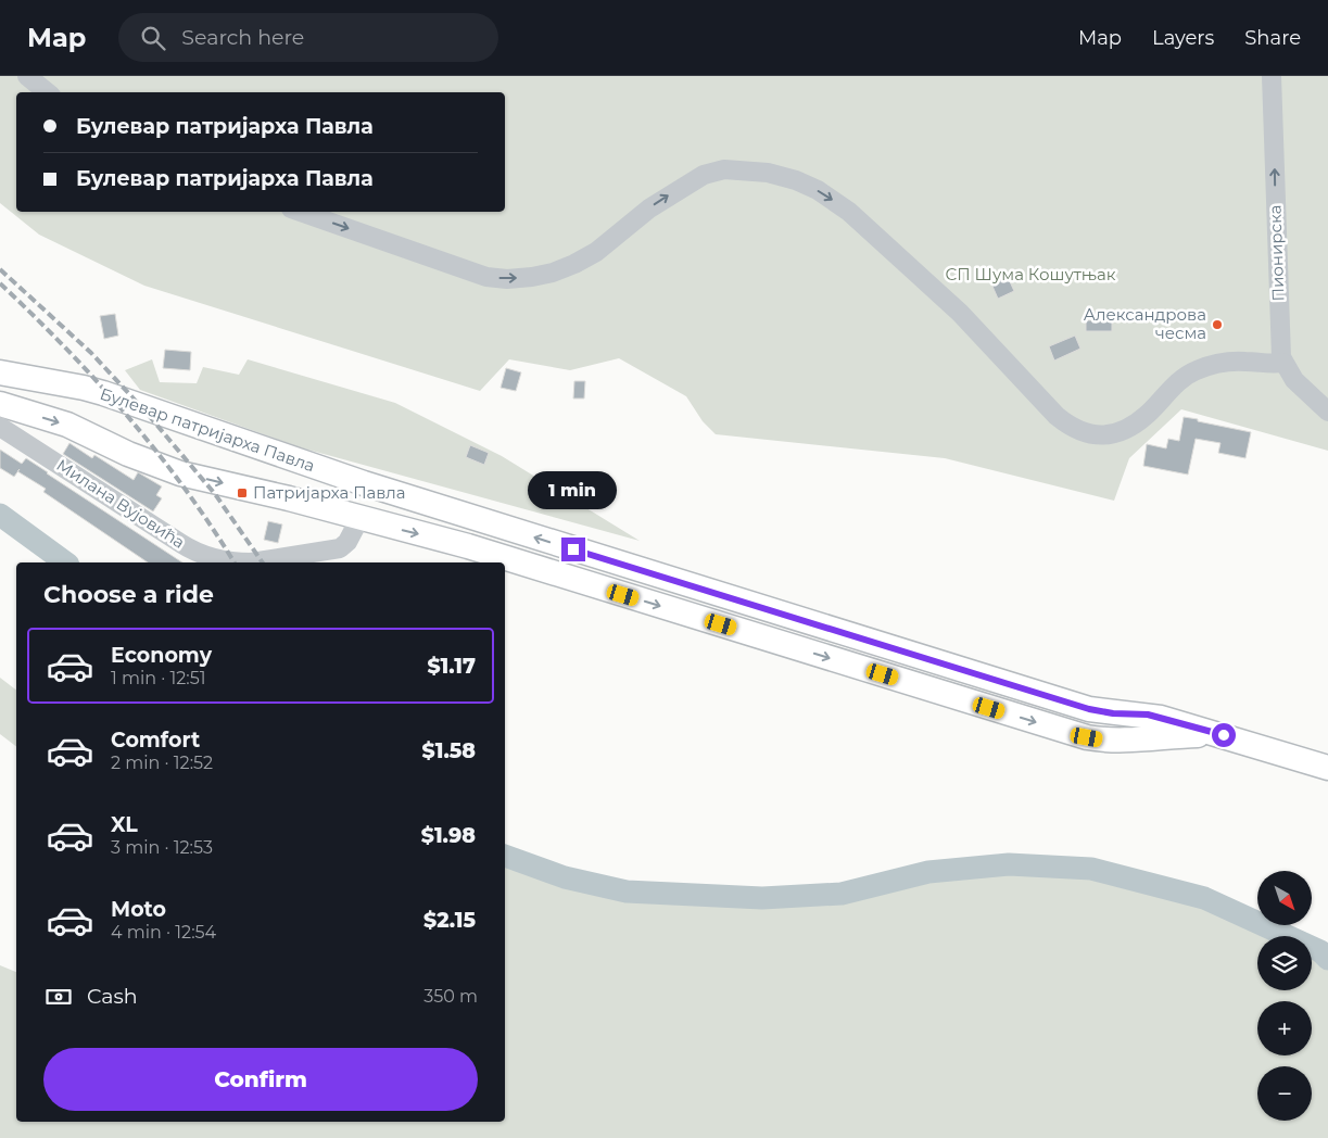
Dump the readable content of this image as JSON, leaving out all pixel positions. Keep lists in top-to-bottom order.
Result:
{
  "streets": {
    "main road": ["Булевар патријарха Павла"],
    "street": ["Пионирска", "Милана Вујовића"]
  },
  "crossings": [
    ["Булевар патријарха Павла", "Милана Вујовића"]
  ],
  "one_way": ["Пионирска"],
  "parks": ["СП Шума Кошутњак"],
  "places": {
    "other": ["Александрова чесма"],
    "transit": ["Патријарха Павла"]
  },
  "north": "bottom right",
  "page": {
    "header": "Map",
    "search": "Search here",
    "nav": ["Map", "Layers", "Share"],
    "banner": ["Булевар патријарха Павла", "Булевар патријарха Павла"],
    "bubble": "1 min",
    "heading": "Choose a ride",
    "list": [
      {
        "name": "Economy",
        "note": "1 min · 12:51",
        "value": "$1.17"
      },
      {
        "name": "Comfort",
        "note": "2 min · 12:52",
        "value": "$1.58"
      },
      {
        "name": "XL",
        "note": "3 min · 12:53",
        "value": "$1.98"
      },
      {
        "name": "Moto",
        "note": "4 min · 12:54",
        "value": "$2.15"
      }
    ],
    "map_buttons": ["+", "−"],
    "pay": ["Cash", "350 m"],
    "buttons": "Confirm"
  }
}
